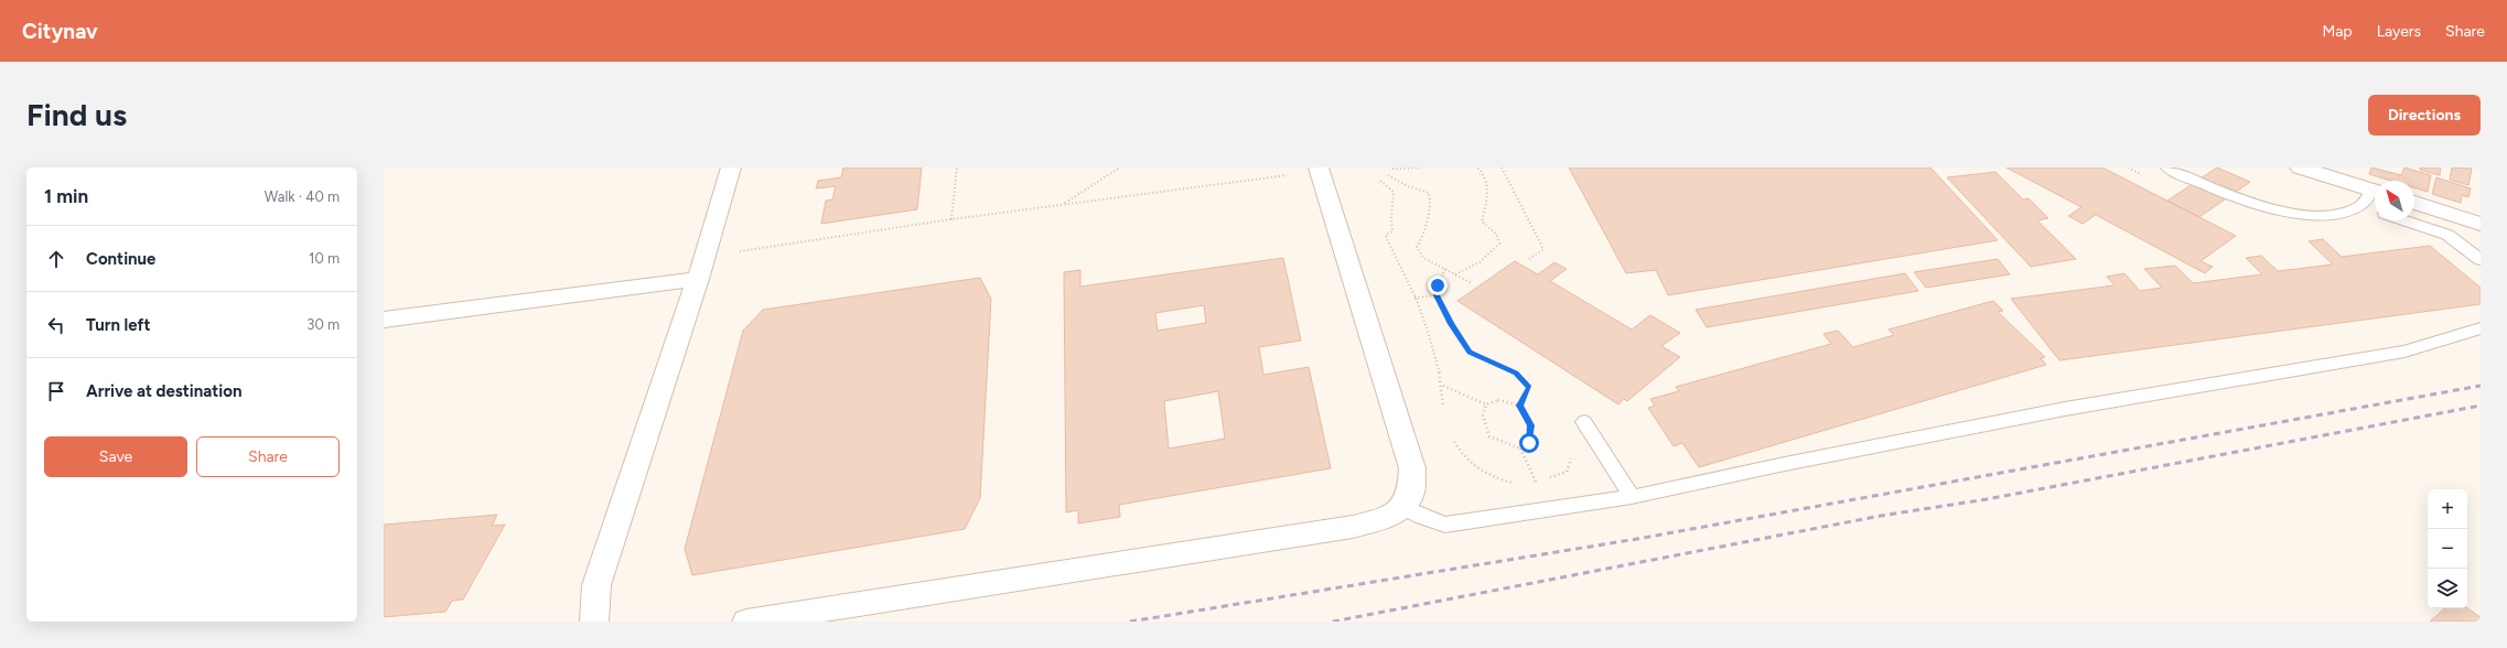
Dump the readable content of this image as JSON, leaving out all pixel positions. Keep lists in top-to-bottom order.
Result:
{
  "north": "top left",
  "page": {
    "header": "Citynav",
    "nav": ["Map", "Layers", "Share"],
    "buttons": [
      "Directions",
      ["Save", "Share"]
    ],
    "title": "Find us",
    "heading": ["1 min", "Walk · 40 m"],
    "list": [
      ["Continue", "10 m"],
      ["Turn left", "30 m"],
      "Arrive at destination"
    ],
    "map_buttons": ["+", "−"]
  }
}
